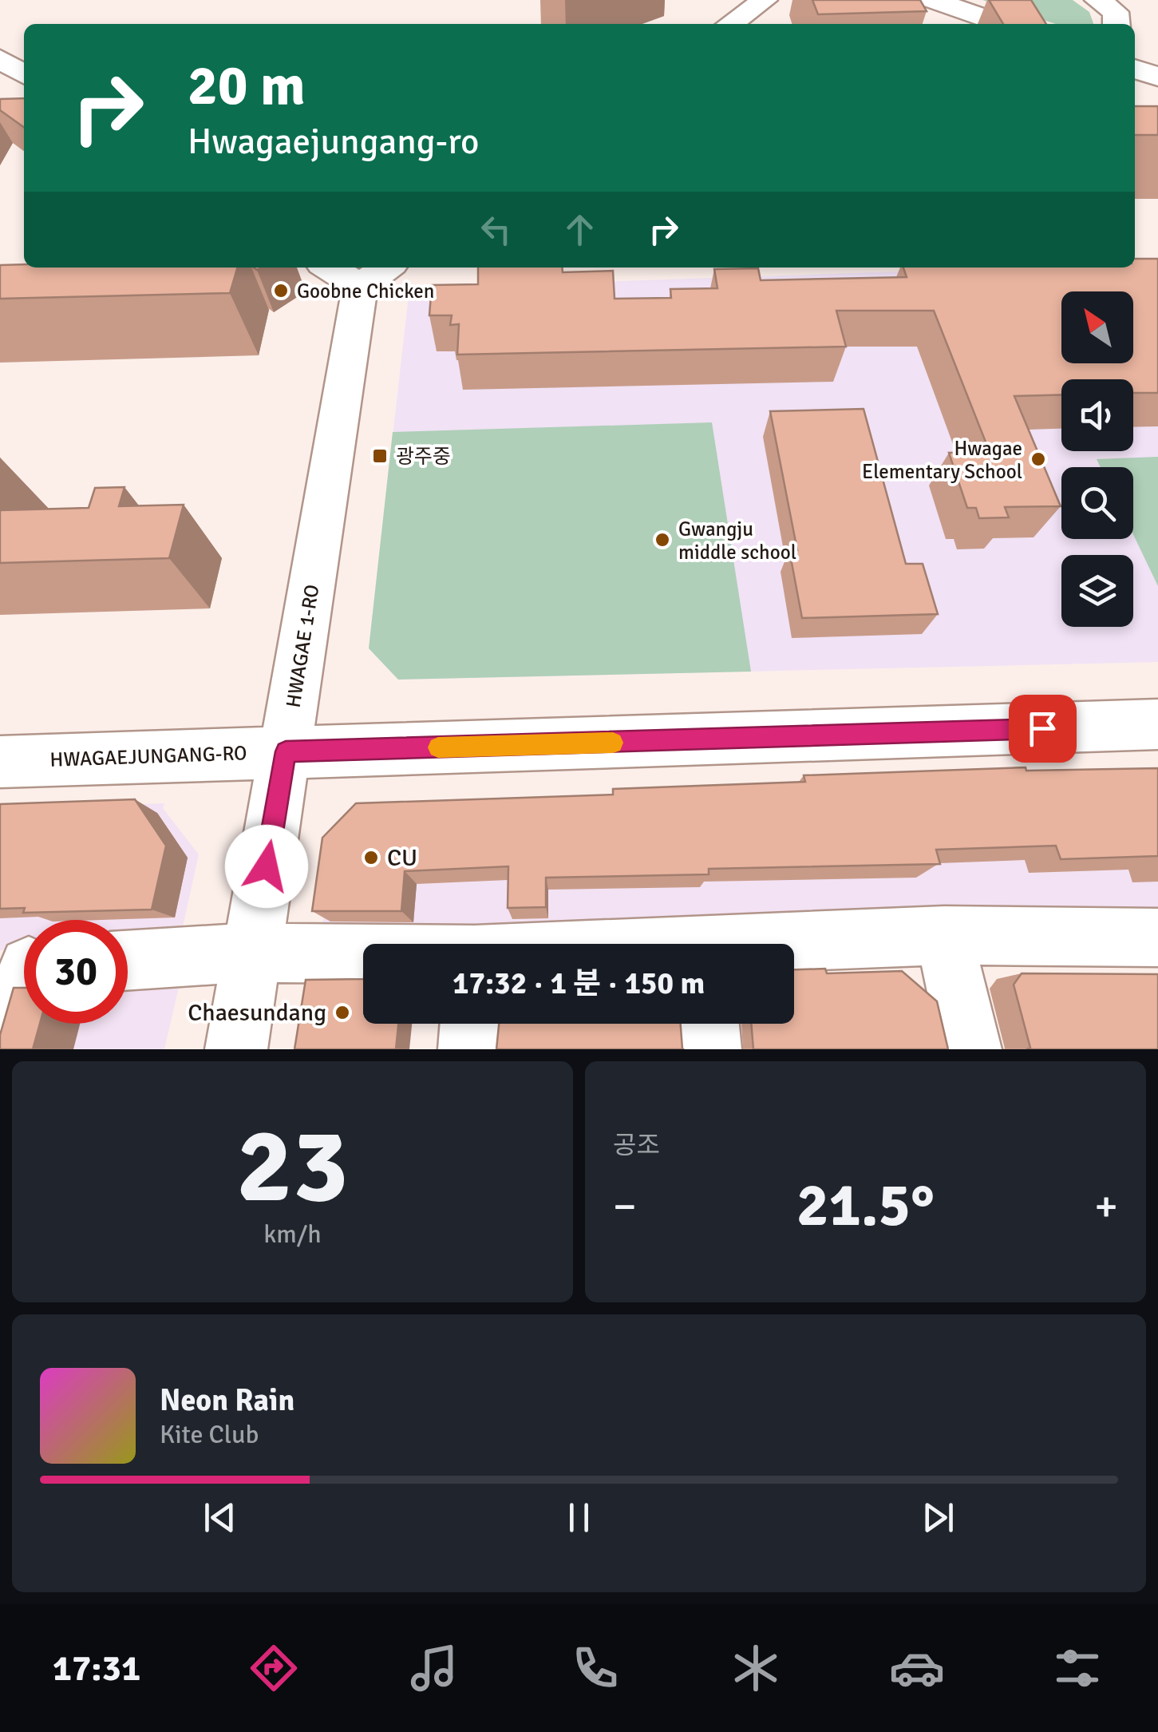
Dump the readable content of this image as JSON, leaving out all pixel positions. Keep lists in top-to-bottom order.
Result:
{
  "streets": {
    "street": ["HWAGAE 1-RO", "HWAGAEJUNGANG-RO"]
  },
  "crossings": [
    ["HWAGAE 1-RO", "HWAGAEJUNGANG-RO"]
  ],
  "places": {
    "other": [
      "Goobne Chicken",
      "Hwagae Elementary School",
      "Gwangju middle school",
      "CU",
      "Chaesundang"
    ],
    "transit": ["광주중"]
  },
  "north": "top left",
  "page": {
    "turn": ["20 m", "Hwagaejungang-ro"],
    "limit": "30",
    "trip": "17:32 · 1 분 · 150 m",
    "tile": [
      ["23", "km/h"],
      "공조"
    ],
    "heat": ["−", "21.5°", "+"],
    "song": ["Neon Rain", "Kite Club"],
    "tabs": "17:31"
  }
}
